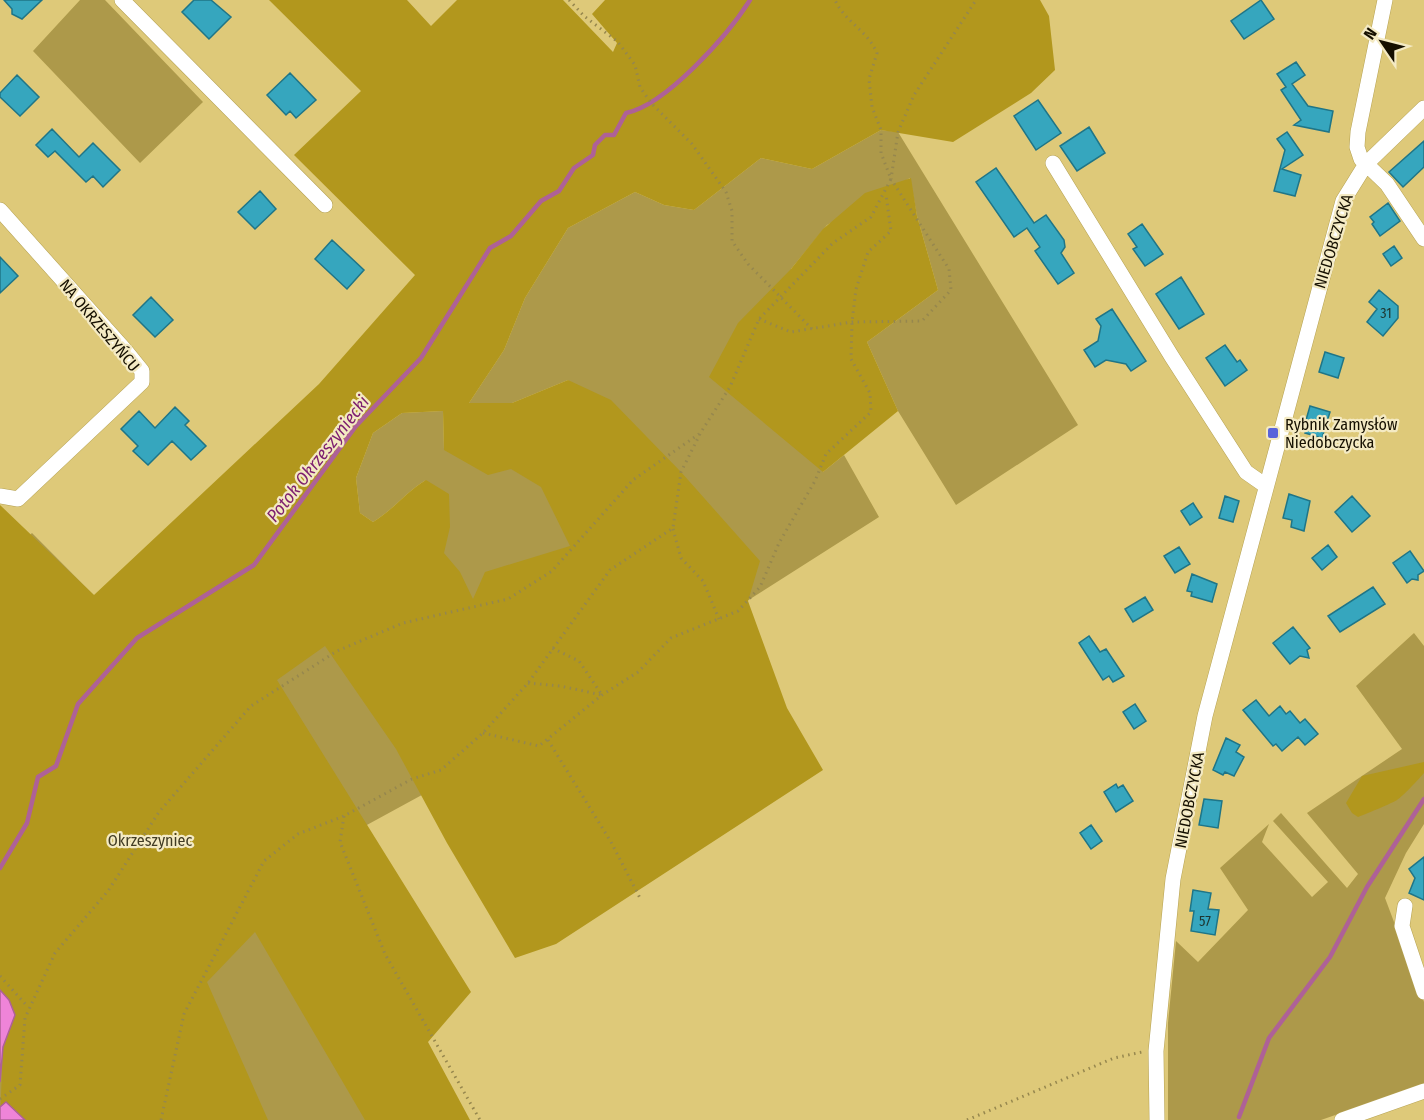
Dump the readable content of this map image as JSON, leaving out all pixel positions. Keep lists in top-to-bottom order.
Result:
{
  "streets": {
    "street": ["NIEDOBCZYCKA", "NA OKRZESZYŃCU"]
  },
  "water": ["Potok Okrzeszyniecki"],
  "parks": ["Okrzeszyniec"],
  "places": {
    "transit": ["Rybnik Zamysłów Niedobczycka"]
  },
  "house_numbers": ["31", "57"],
  "north": "top left"
}
